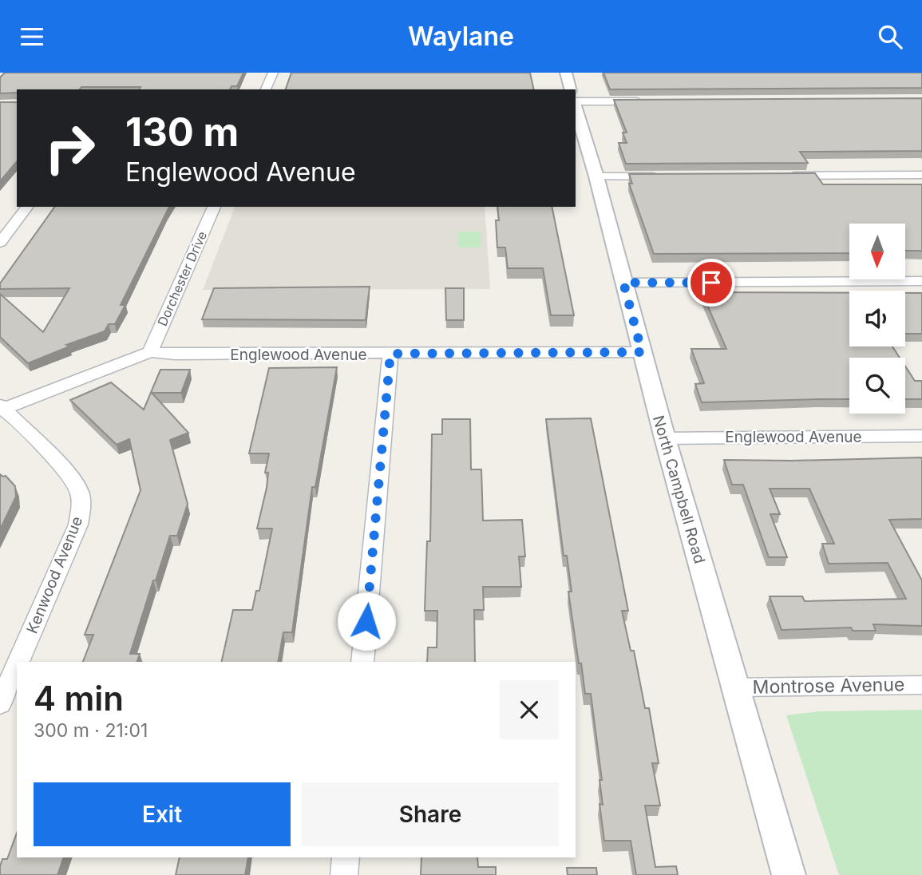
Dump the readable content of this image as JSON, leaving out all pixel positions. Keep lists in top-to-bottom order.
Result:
{
  "streets": {
    "street": [
      "Dorchester Drive",
      "Englewood Avenue",
      "North Campbell Road",
      "Kenwood Avenue",
      "Montrose Avenue"
    ]
  },
  "crossings": [
    ["Dorchester Drive", "Englewood Avenue"],
    ["Englewood Avenue", "North Campbell Road"],
    ["Englewood Avenue", "Kenwood Avenue"],
    ["North Campbell Road", "Montrose Avenue"]
  ],
  "north": "bottom",
  "page": {
    "header": "Waylane",
    "turn": ["130 m", "Englewood Avenue"],
    "heading": ["4 min", "300 m · 21:01"],
    "buttons": ["Exit", "Share"]
  }
}
